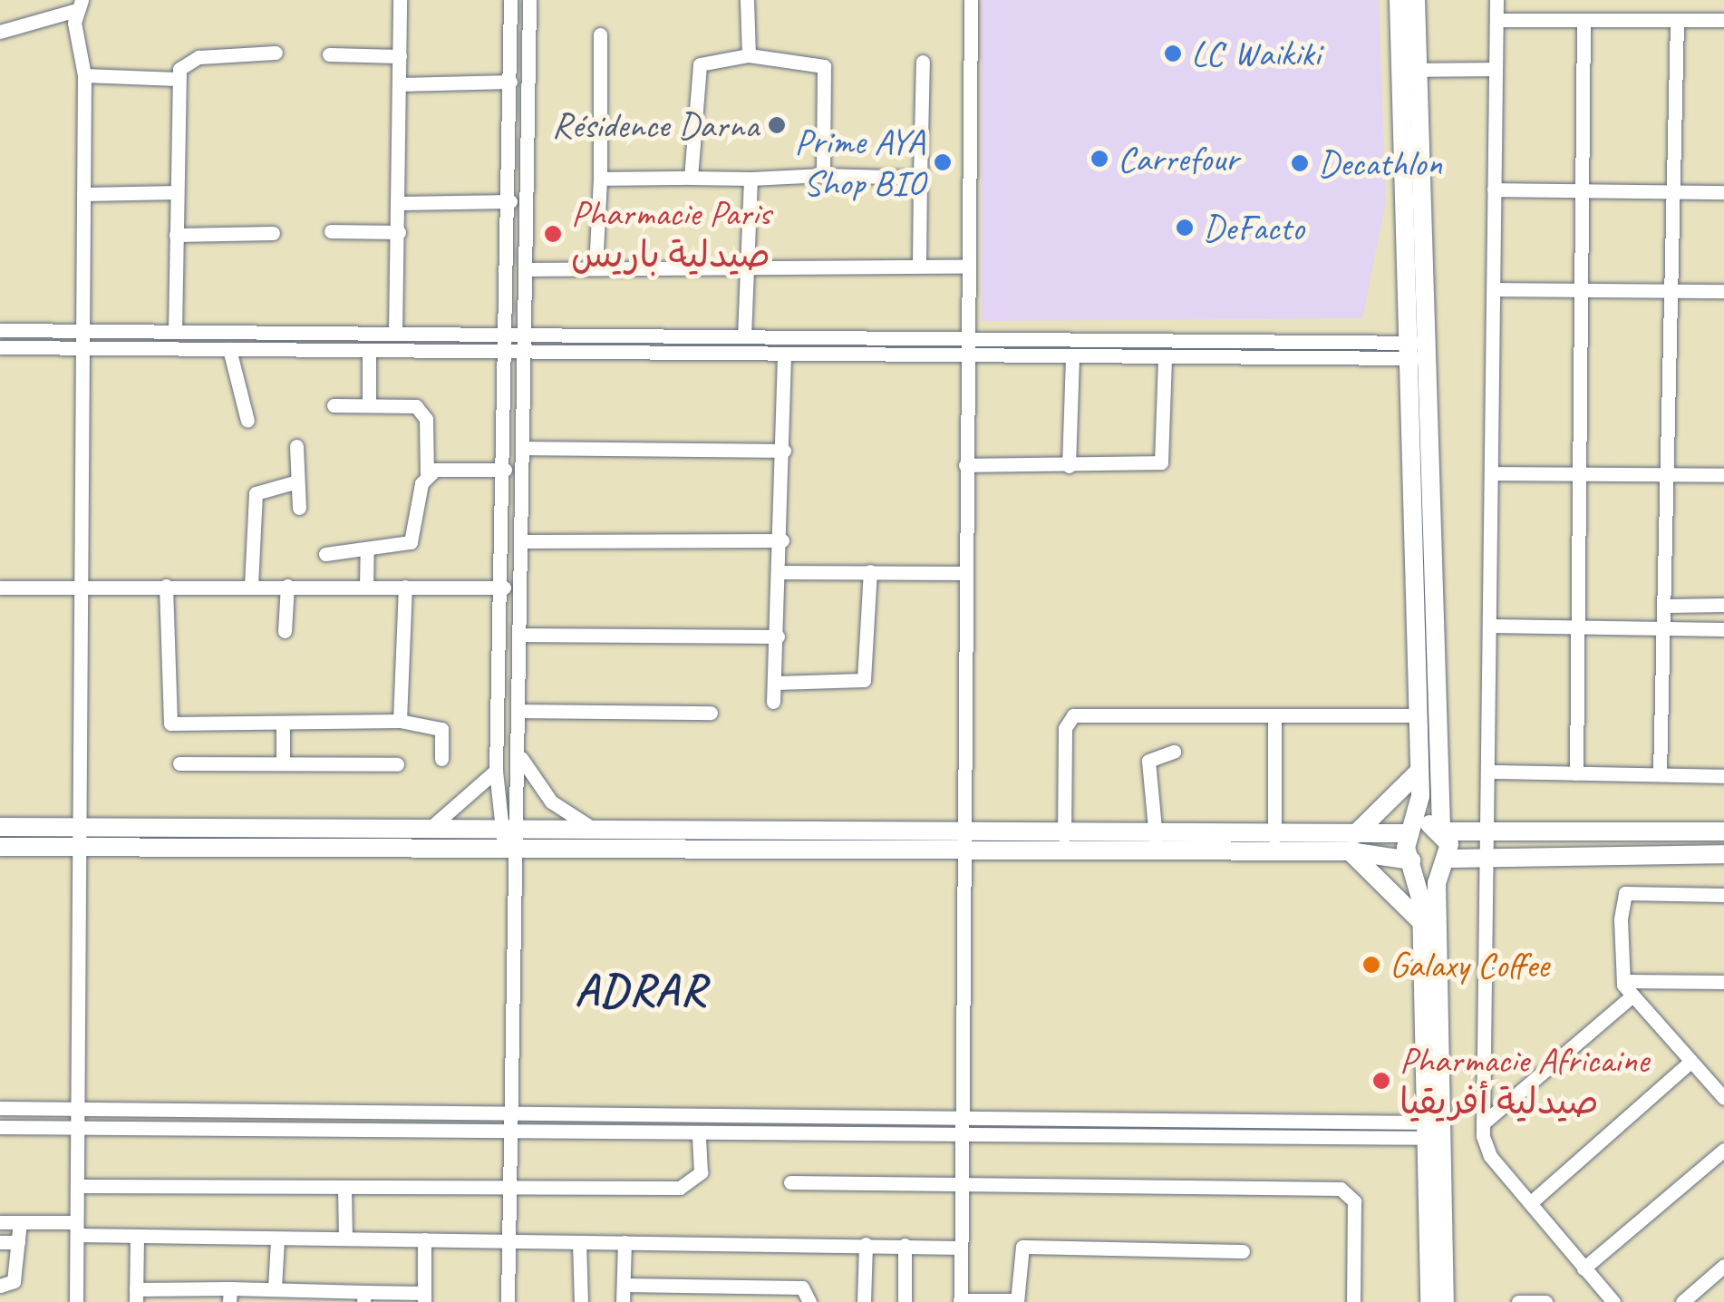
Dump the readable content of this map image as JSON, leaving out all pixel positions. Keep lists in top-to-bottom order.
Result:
{
  "districts": ["ADRAR"],
  "places": [
    "LC Waikiki",
    "Résidence Darna",
    "Carrefour",
    "Prime AYA Shop BIO",
    "Decathlon",
    "DeFacto",
    "Pharmacie Paris صيدلية باريس",
    "Galaxy Coffee",
    "Pharmacie Africaine صيدلية أفريقيا"
  ]
}
